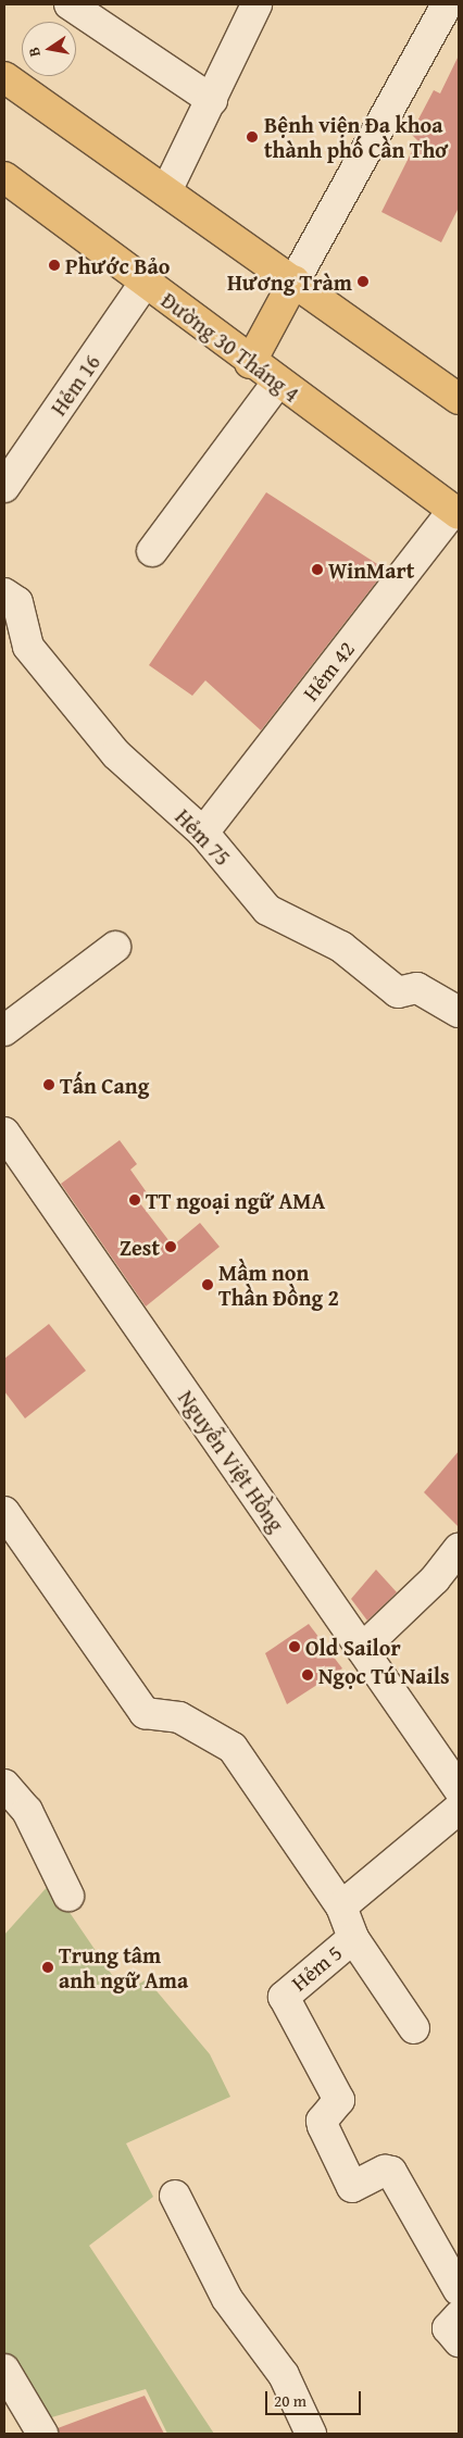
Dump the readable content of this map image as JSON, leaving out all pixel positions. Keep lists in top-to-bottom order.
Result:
{
  "streets": {
    "main road": ["Đường 30 Tháng 4"],
    "street": [
      "Hẻm 16",
      "Hẻm 42",
      "Hẻm 75",
      "Nguyễn Việt Hồng",
      "Hẻm 5"
    ]
  },
  "crossings": [
    ["Đường 30 Tháng 4", "Hẻm 16"],
    ["Đường 30 Tháng 4", "Hẻm 42"],
    ["Hẻm 42", "Hẻm 75"]
  ],
  "places": [
    "Bệnh viện Đa khoa thành phố Cần Thơ",
    "Phước Bảo",
    "Hương Tràm",
    "WinMart",
    "Tấn Cang",
    "TT ngoại ngữ AMA",
    "Zest",
    "Mầm non Thần Đồng 2",
    "Old Sailor",
    "Ngọc Tú Nails",
    "Trung tâm anh ngữ Ama"
  ],
  "scale_bar": "20 m",
  "north": "left"
}
